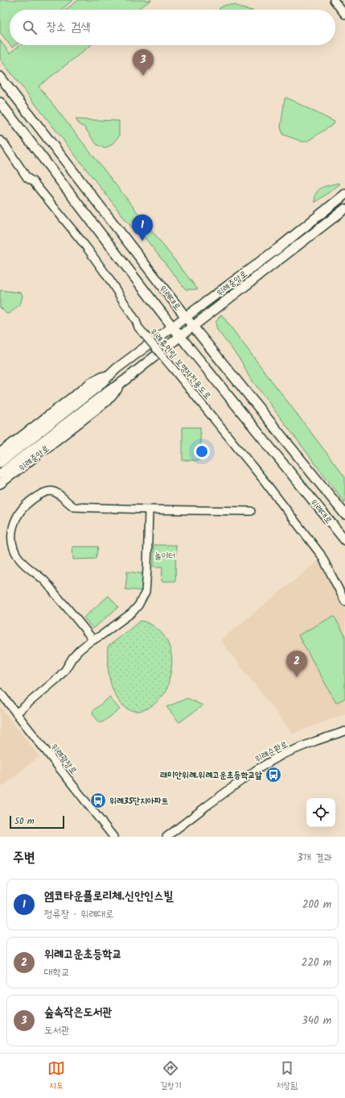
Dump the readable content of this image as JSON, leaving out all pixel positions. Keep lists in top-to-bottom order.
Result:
{
  "streets": {
    "main road": ["위례중앙로", "위례대로"],
    "street": ["위례휴먼링 보행자전용도로", "위례순환로", "위례광장로"]
  },
  "crossings": [
    ["위례중앙로", "위례대로"]
  ],
  "parks": ["놀이터"],
  "places": {
    "bus stop": ["래미안위례.위례고운초등학교앞", "위례35단지아파트"]
  },
  "scale_bar": "50 m",
  "page": {
    "search": "장소 검색",
    "pins": ["3", "1", "2"],
    "scale": "50 m",
    "heading": ["주변", "3개 결과"],
    "list": [
      {
        "mark": "1",
        "name": "엠코타운플로리체.신안인스빌",
        "note": "정류장 · 위례대로",
        "value": "200 m"
      },
      {
        "mark": "2",
        "name": "위례고운초등학교",
        "note": "대학교",
        "value": "220 m"
      },
      {
        "mark": "3",
        "name": "숲속작은도서관",
        "note": "도서관",
        "value": "340 m"
      }
    ],
    "nav": ["지도", "길찾기", "저장됨"]
  }
}
